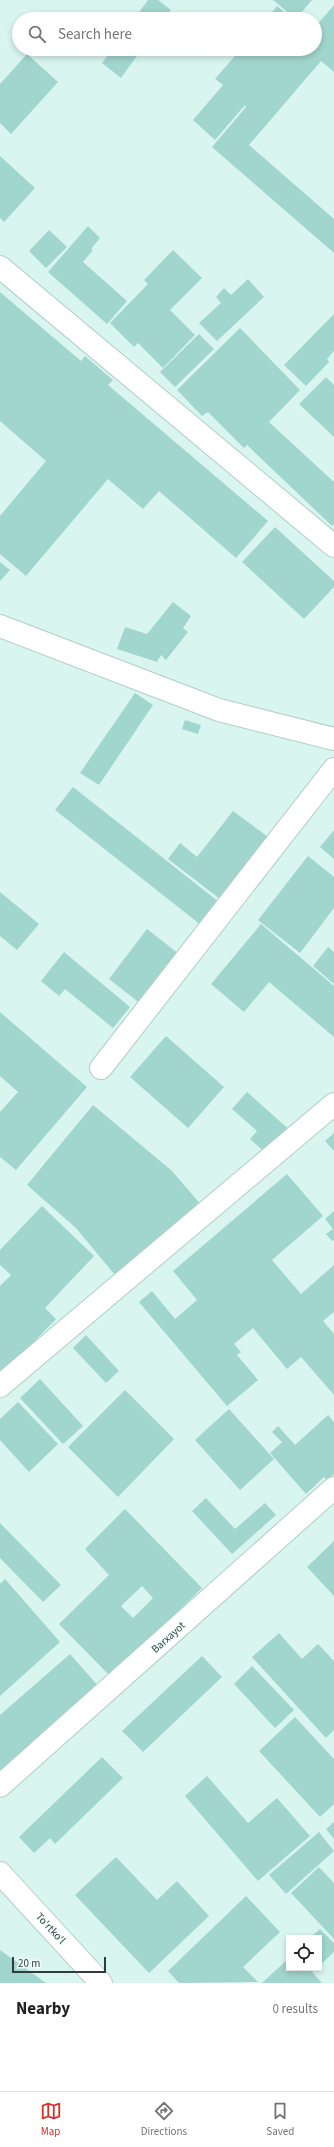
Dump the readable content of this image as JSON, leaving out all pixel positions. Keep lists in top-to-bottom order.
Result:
{
  "streets": {
    "street": ["Barxayot", "To'rtko'l"]
  },
  "scale_bar": "20 m",
  "page": {
    "search": "Search here",
    "scale": "20 m",
    "heading": ["Nearby", "0 results"],
    "nav": ["Map", "Directions", "Saved"]
  }
}
